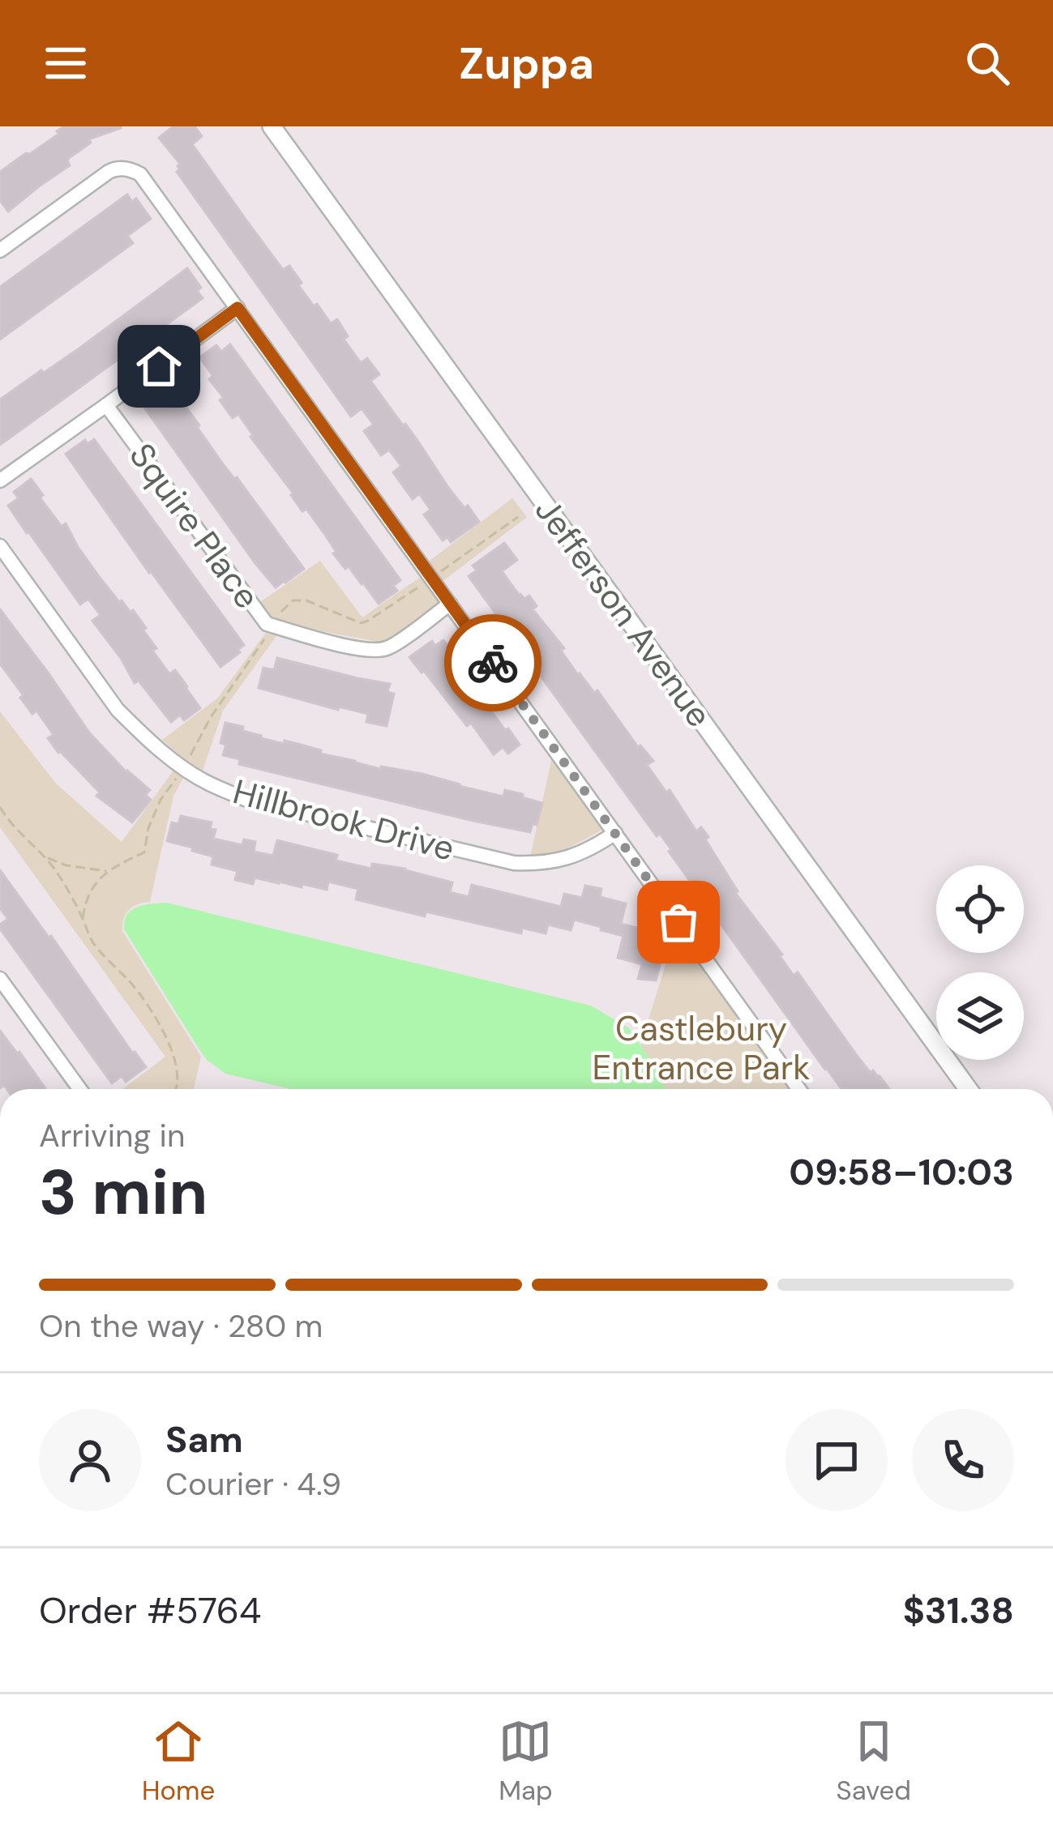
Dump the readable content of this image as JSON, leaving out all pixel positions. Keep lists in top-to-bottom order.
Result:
{
  "streets": {
    "street": ["Squire Place", "Jefferson Avenue", "Hillbrook Drive"]
  },
  "parks": ["Castlebury Entrance Park"],
  "page": {
    "header": "Zuppa",
    "heading": ["3 min", "Arriving in", "09:58–10:03"],
    "panel": [
      "Sam",
      "Courier · 4.9",
      "Order #5764",
      "$31.38"
    ],
    "bar": "On the way · 280 m",
    "tabs": ["Home", "Map", "Saved"]
  }
}
